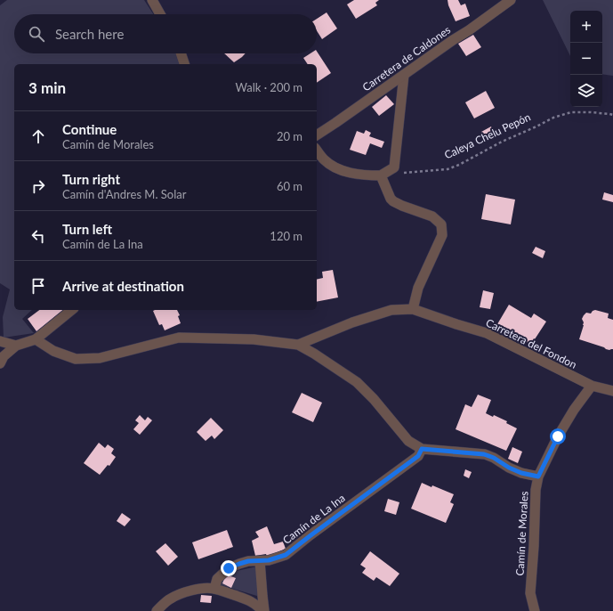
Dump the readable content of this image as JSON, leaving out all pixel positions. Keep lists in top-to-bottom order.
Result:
{
  "streets": {
    "street": [
      "Carretera de Caldones",
      "Carretera del Fondon",
      "Camín de La Ina",
      "Camín de Morales"
    ],
    "path": ["Caleya Chelu Pepón"]
  },
  "crossings": [
    ["Carretera del Fondon", "Camín de Morales"]
  ],
  "page": {
    "map_buttons": ["+", "−"],
    "search": "Search here",
    "heading": ["3 min", "Walk · 200 m"],
    "list": [
      ["Continue", "Camín de Morales", "20 m"],
      ["Turn right", "Camín d'Andres M. Solar", "60 m"],
      ["Turn left", "Camín de La Ina", "120 m"],
      "Arrive at destination"
    ]
  }
}
